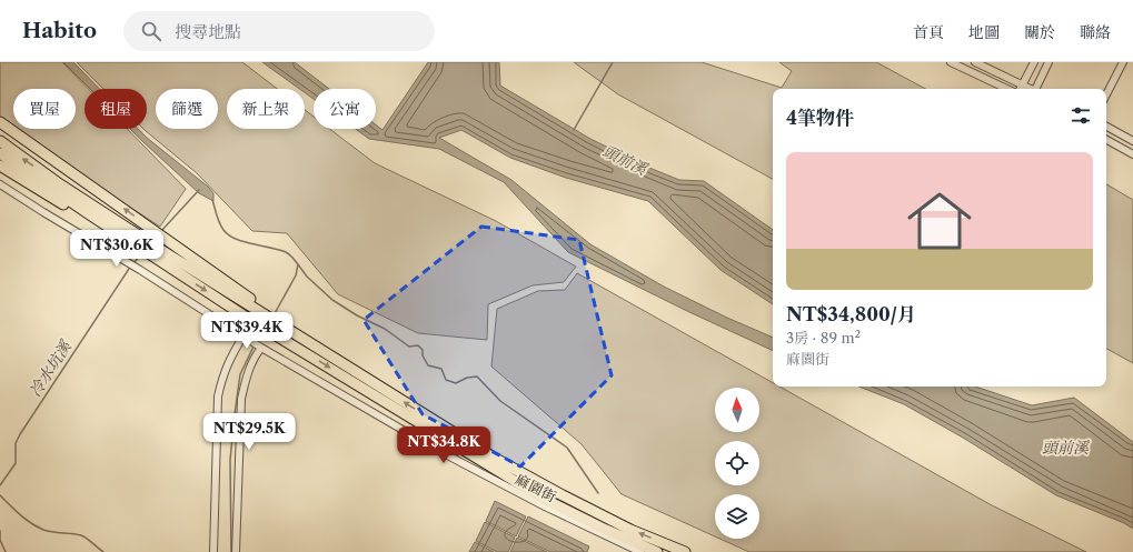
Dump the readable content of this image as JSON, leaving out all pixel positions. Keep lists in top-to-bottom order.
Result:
{
  "streets": {
    "street": ["麻園街"]
  },
  "water": ["頭前溪", "冷水坑溪"],
  "north": "top",
  "page": {
    "header": "Habito",
    "search": "搜尋地點",
    "nav": [
      "首頁",
      "地圖",
      "關於",
      "聯絡"
    ],
    "chip": [
      "買屋",
      "租屋",
      "篩選",
      "新上架",
      "公寓"
    ],
    "heading": "4筆物件",
    "list": [
      {
        "name": "NT$34,800/月",
        "note": "3房 · 89 m² · 麻園街"
      }
    ],
    "price": [
      "NT$30.6K",
      "NT$39.4K",
      "NT$29.5K",
      "NT$34.8K"
    ]
  }
}
